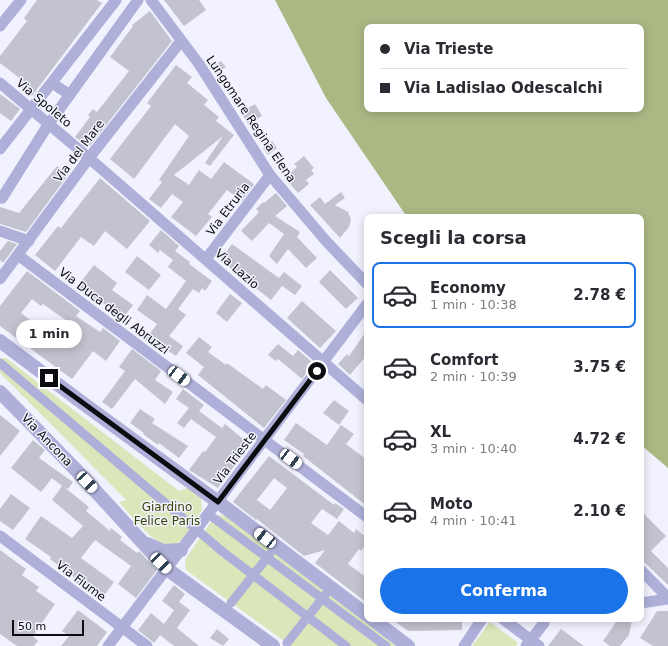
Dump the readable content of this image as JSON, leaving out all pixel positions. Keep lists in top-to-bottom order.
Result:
{
  "streets": {
    "street": [
      "Via Spoleto",
      "Lungomare Regina Elena",
      "Via del Mare",
      "Via Etruria",
      "Via Lazio",
      "Via Duca degli Abruzzi",
      "Via Ancona",
      "Via Trieste",
      "Via Fiume"
    ]
  },
  "crossings": [
    ["Via Spoleto", "Via del Mare"],
    ["Via Spoleto", "Via Lazio"],
    ["Lungomare Regina Elena", "Via del Mare"],
    ["Lungomare Regina Elena", "Via Etruria"],
    ["Via del Mare", "Via Lazio"],
    ["Via del Mare", "Via Duca degli Abruzzi"],
    ["Via Etruria", "Via Lazio"],
    ["Via Lazio", "Via Trieste"],
    ["Via Duca degli Abruzzi", "Via Trieste"],
    ["Via Ancona", "Via Trieste"],
    ["Via Trieste", "Via Fiume"]
  ],
  "parks": ["Giardino Felice Paris"],
  "scale_bar": "50 m",
  "page": {
    "banner": ["Via Trieste", "Via Ladislao Odescalchi"],
    "heading": "Scegli la corsa",
    "list": [
      {
        "name": "Economy",
        "note": "1 min · 10:38",
        "value": "2.78 €"
      },
      {
        "name": "Comfort",
        "note": "2 min · 10:39",
        "value": "3.75 €"
      },
      {
        "name": "XL",
        "note": "3 min · 10:40",
        "value": "4.72 €"
      },
      {
        "name": "Moto",
        "note": "4 min · 10:41",
        "value": "2.10 €"
      }
    ],
    "bubble": "1 min",
    "buttons": "Conferma",
    "scale": "50 m"
  }
}
